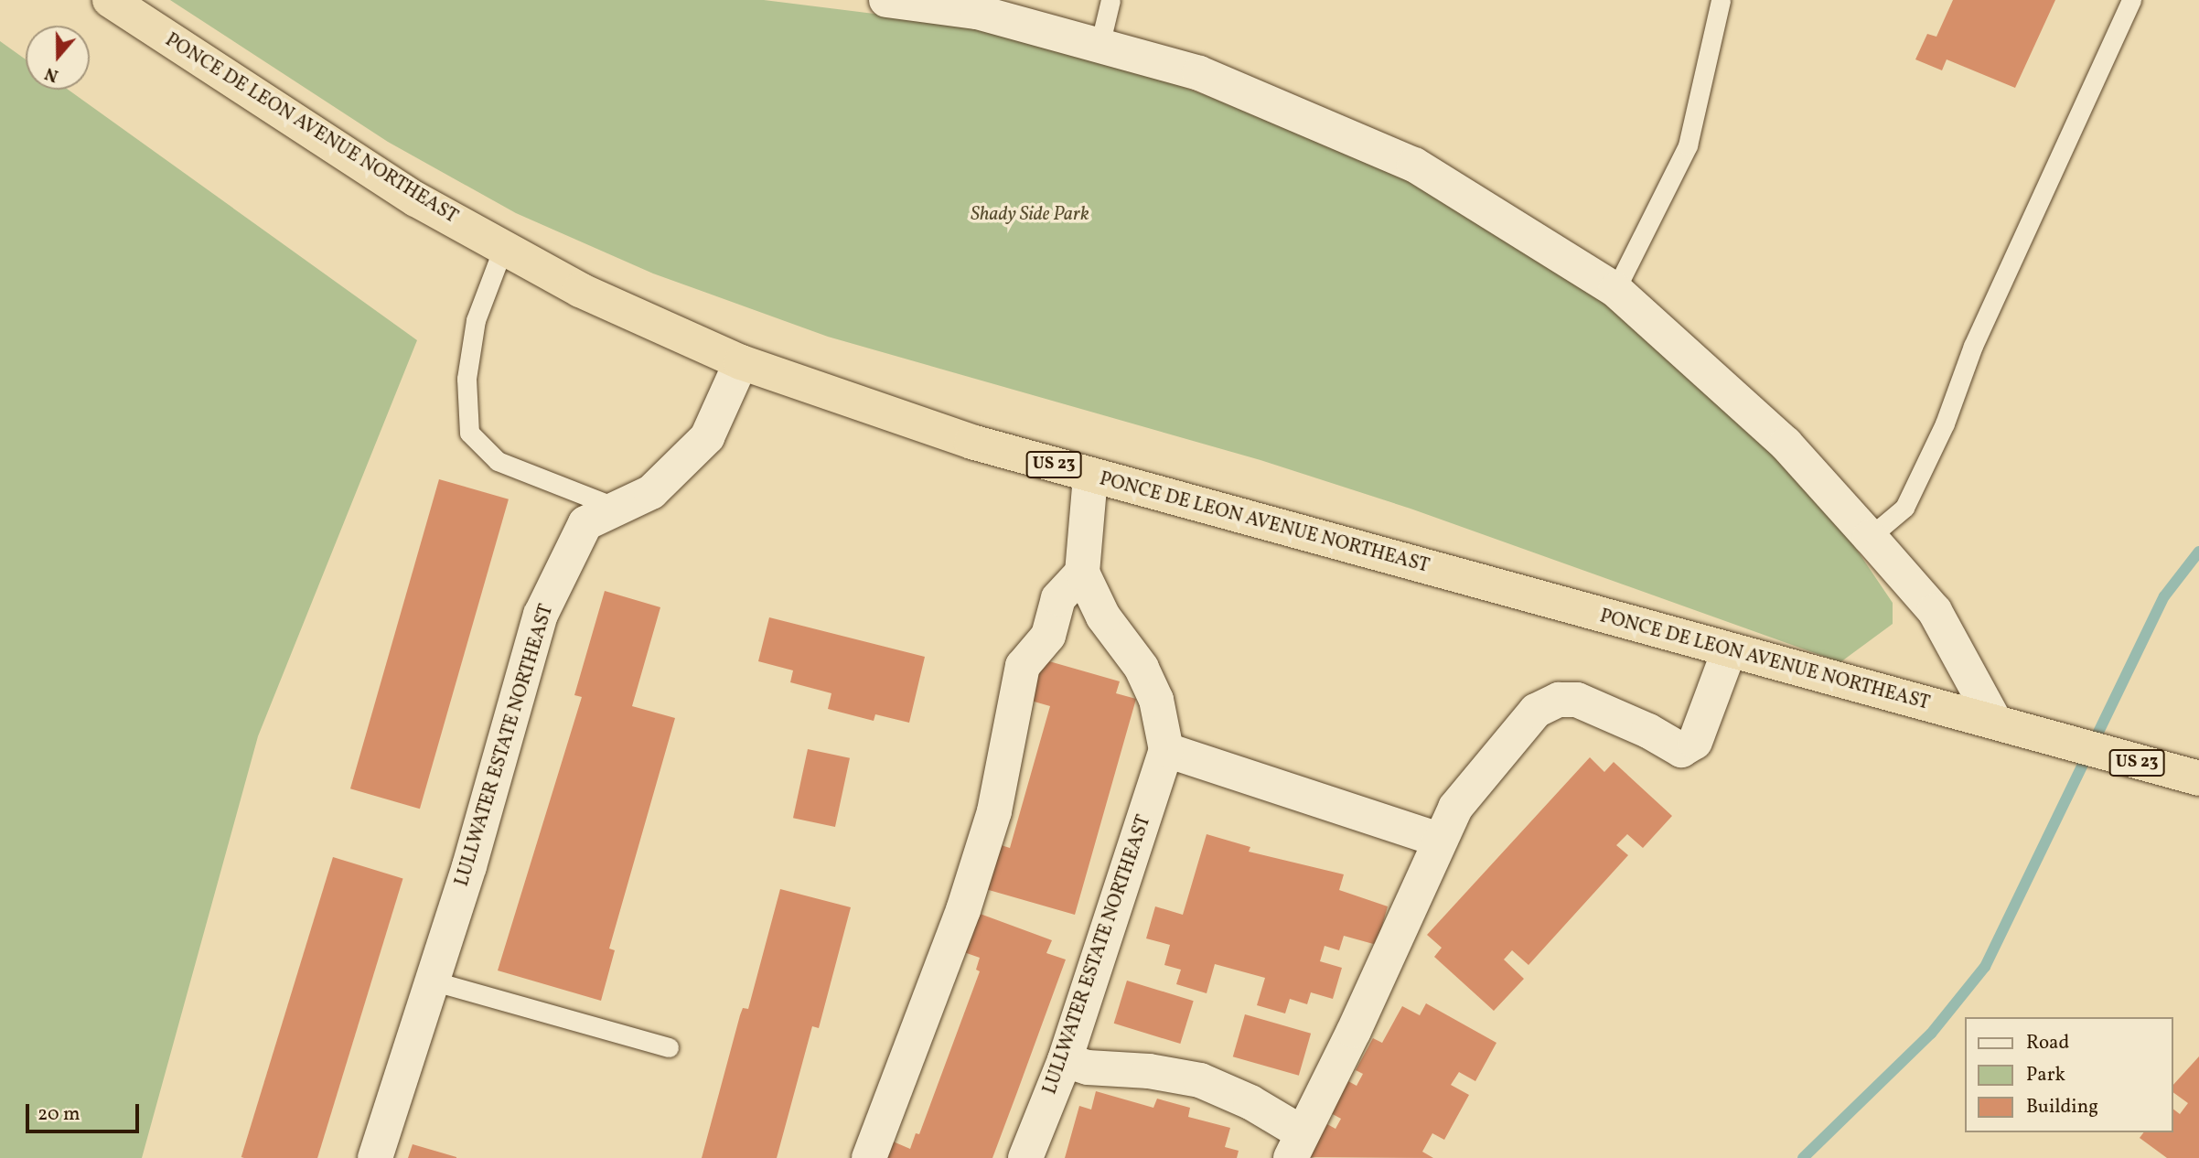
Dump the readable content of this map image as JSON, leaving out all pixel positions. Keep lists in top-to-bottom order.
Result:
{
  "streets": {
    "highway": ["PONCE DE LEON AVENUE NORTHEAST", "US 23"],
    "street": ["LULLWATER ESTATE NORTHEAST"]
  },
  "crossings": [
    ["PONCE DE LEON AVENUE NORTHEAST", "LULLWATER ESTATE NORTHEAST"]
  ],
  "parks": ["Shady Side Park"],
  "legend": ["Road", "Park", "Building"],
  "scale_bar": "20 m",
  "north": "bottom"
}
